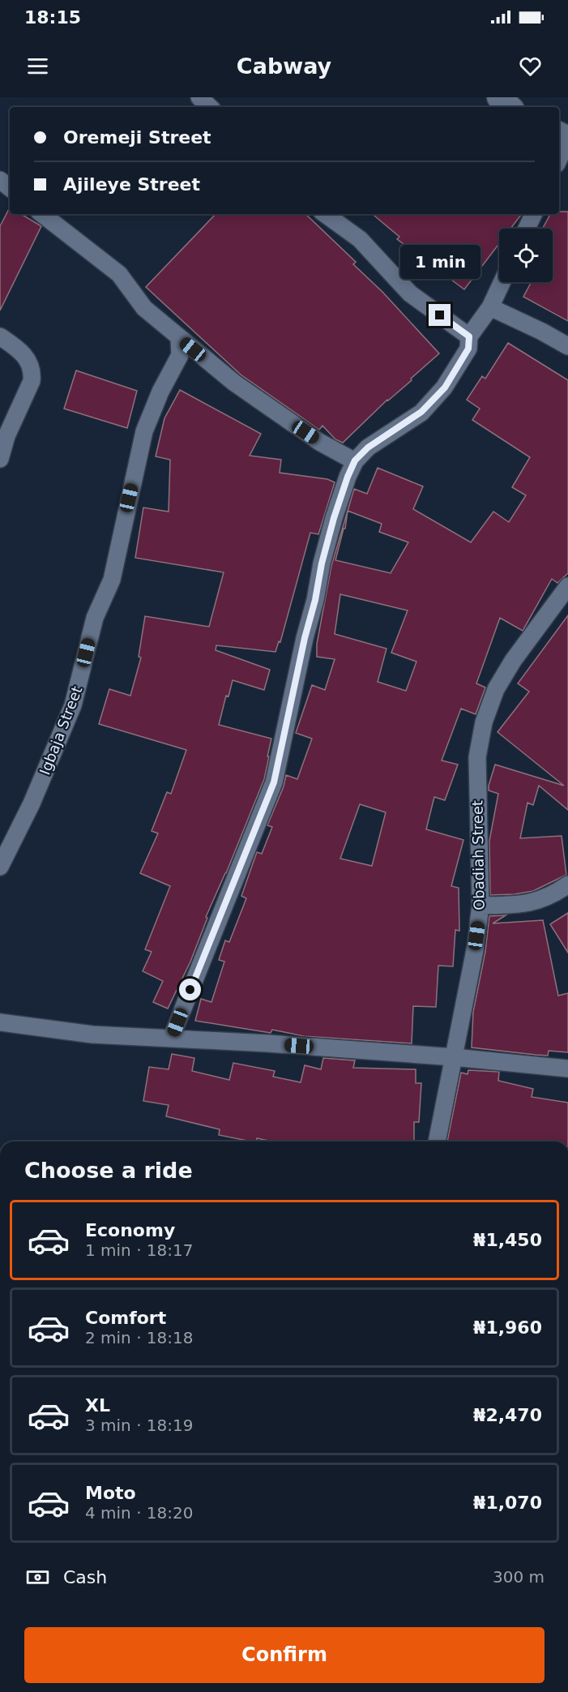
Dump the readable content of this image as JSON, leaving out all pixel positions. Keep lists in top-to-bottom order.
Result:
{
  "streets": {
    "street": ["Igbaja Street", "Obadiah Street"]
  },
  "page": {
    "status": "18:15",
    "header": "Cabway",
    "banner": ["Oremeji Street", "Ajileye Street"],
    "bubble": "1 min",
    "heading": "Choose a ride",
    "list": [
      {
        "name": "Economy",
        "note": "1 min · 18:17",
        "value": "₦1,450"
      },
      {
        "name": "Comfort",
        "note": "2 min · 18:18",
        "value": "₦1,960"
      },
      {
        "name": "XL",
        "note": "3 min · 18:19",
        "value": "₦2,470"
      },
      {
        "name": "Moto",
        "note": "4 min · 18:20",
        "value": "₦1,070"
      }
    ],
    "pay": ["Cash", "300 m"],
    "buttons": "Confirm"
  }
}
